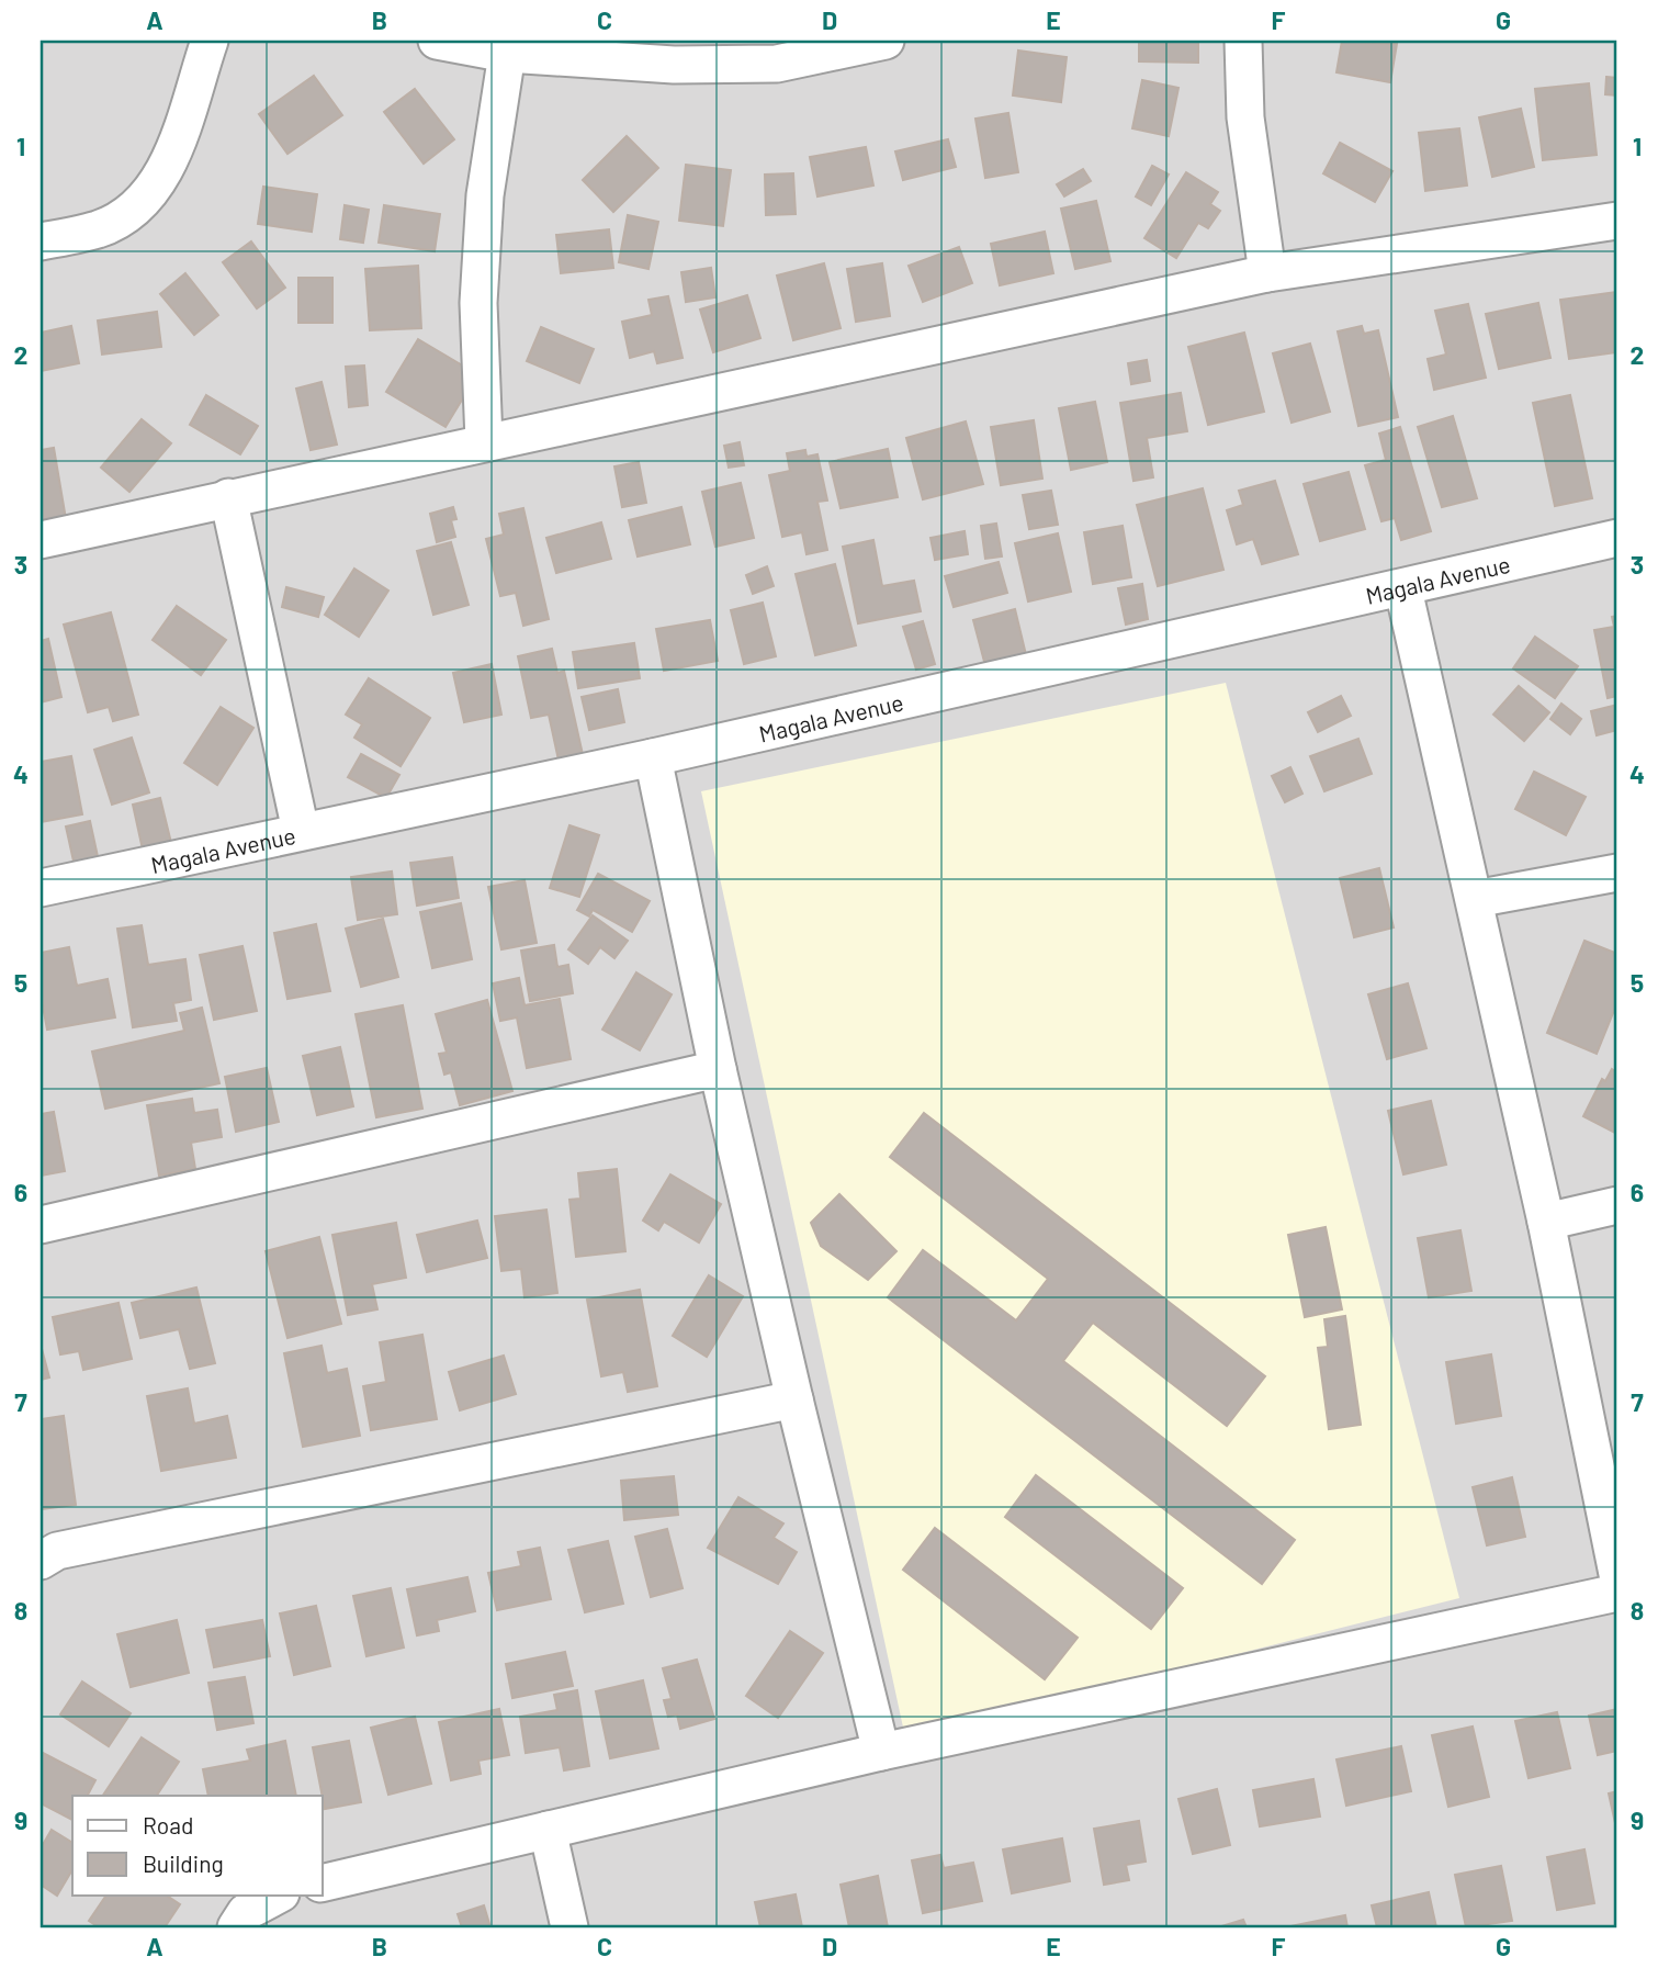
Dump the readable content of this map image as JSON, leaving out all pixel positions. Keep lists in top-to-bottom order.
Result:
{
  "streets": {
    "street": ["Magala Avenue"]
  },
  "legend": ["Road", "Building"],
  "grid": {
    "columns": [
      "A",
      "B",
      "C",
      "D",
      "E",
      "F",
      "G"
    ],
    "rows": [
      "1",
      "2",
      "3",
      "4",
      "5",
      "6",
      "7",
      "8",
      "9"
    ]
  }
}
